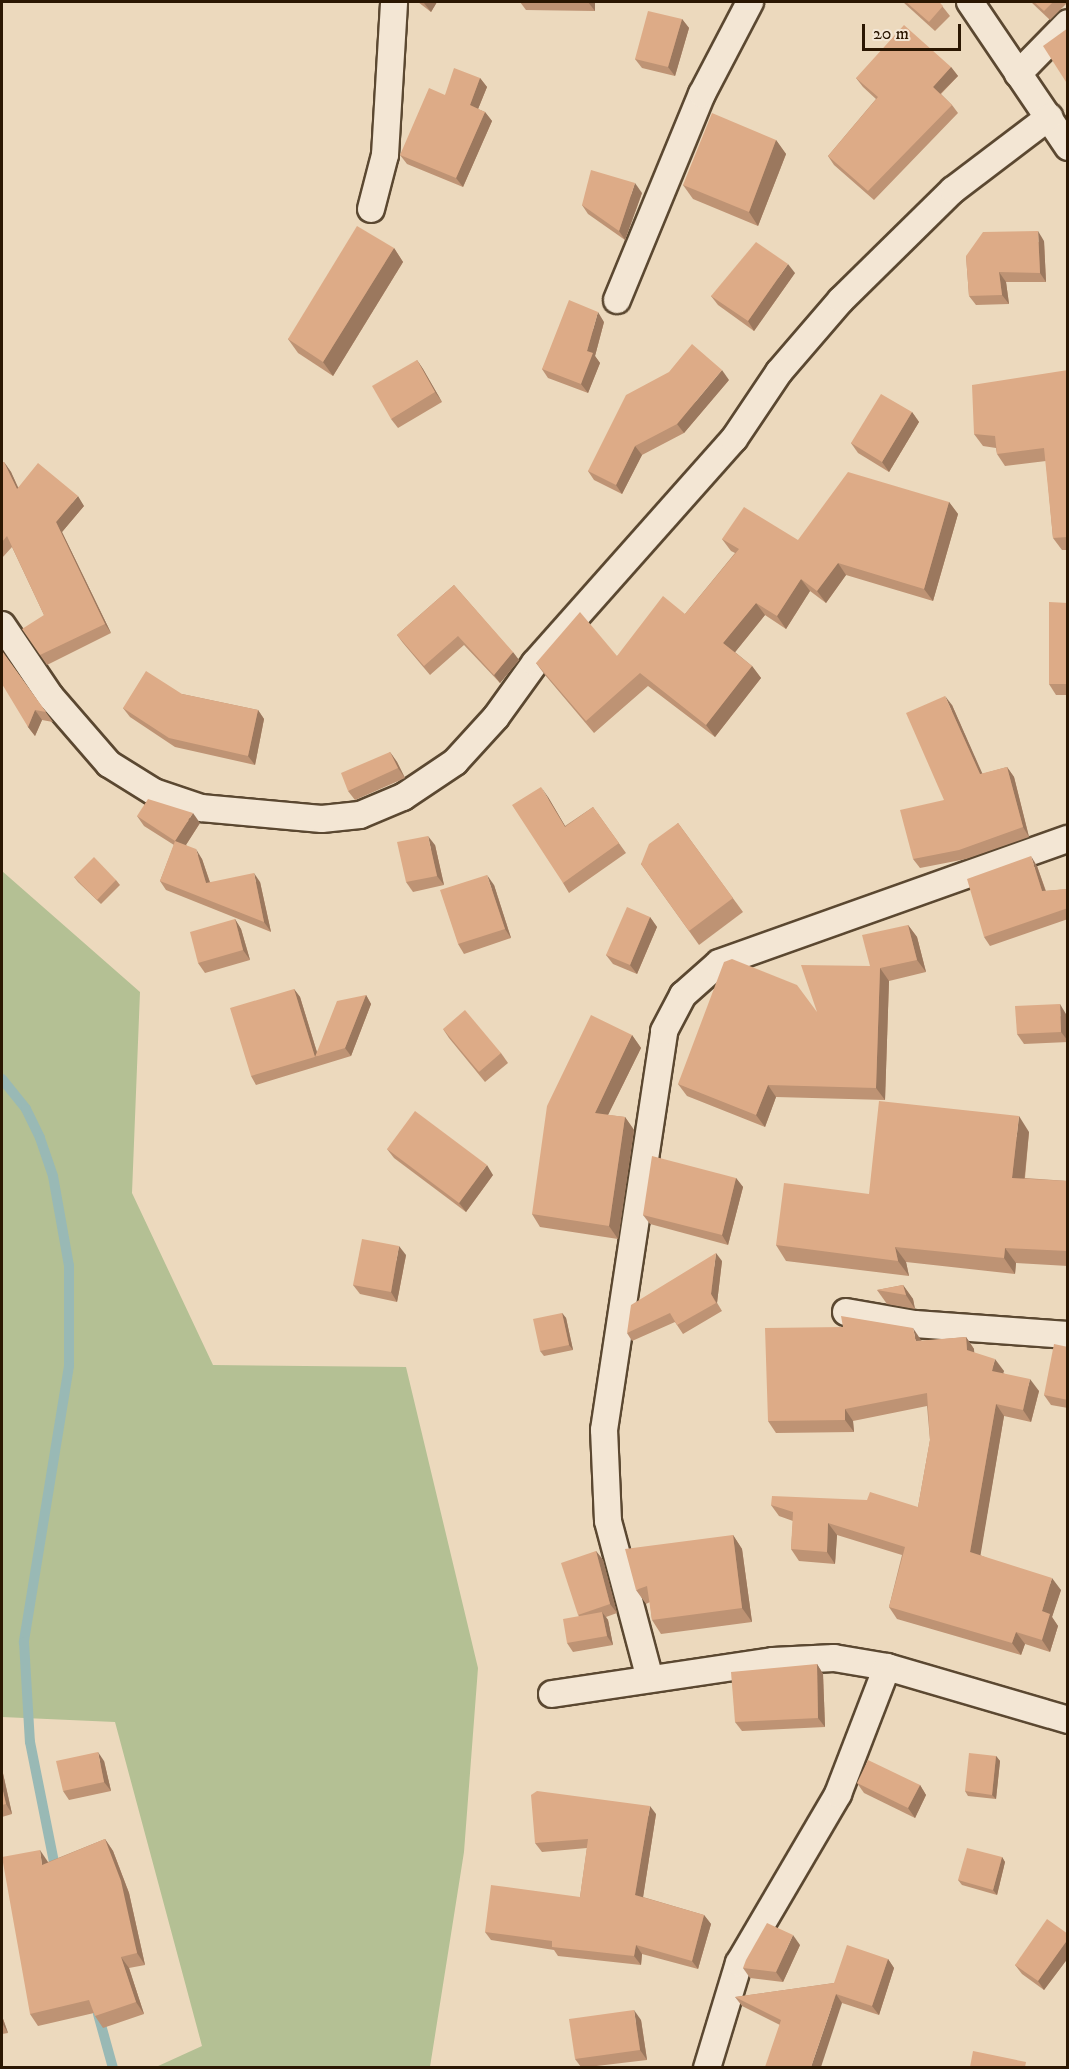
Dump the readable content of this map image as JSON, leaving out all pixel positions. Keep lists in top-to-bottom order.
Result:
{
  "scale_bar": "20 m"
}
